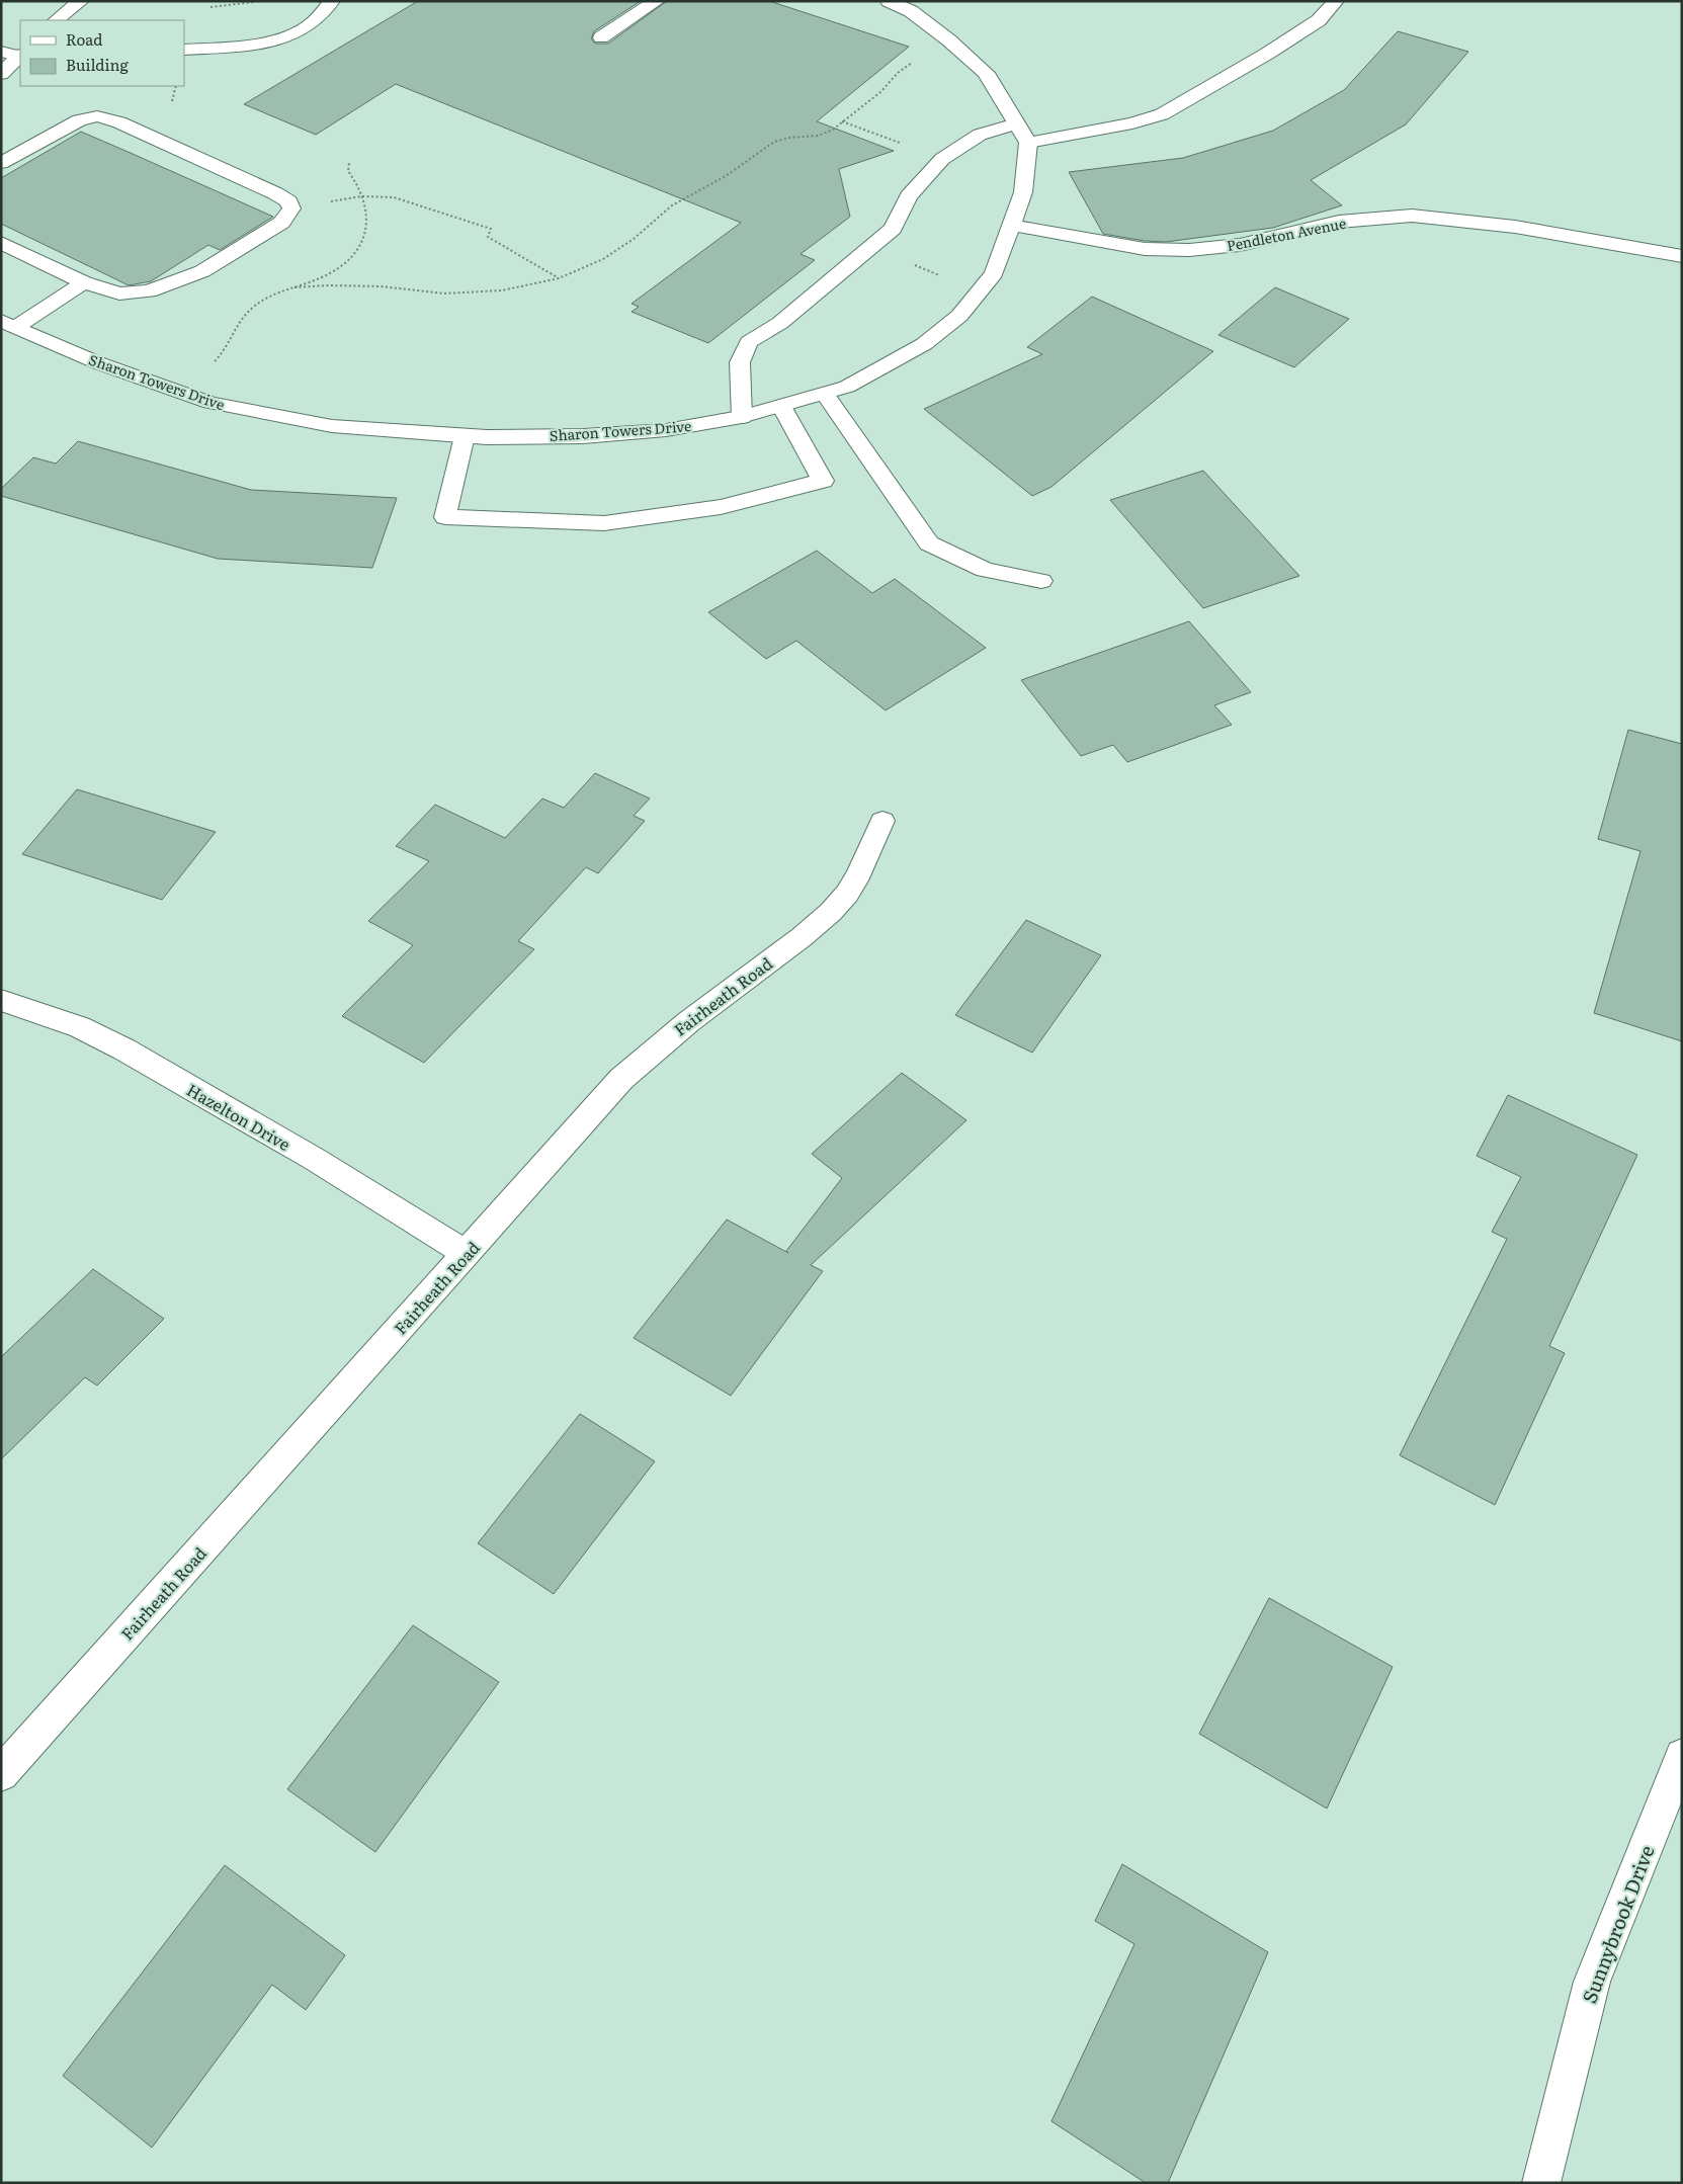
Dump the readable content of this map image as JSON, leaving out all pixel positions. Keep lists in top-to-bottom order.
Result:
{
  "streets": {
    "street": [
      "Pendleton Avenue",
      "Sharon Towers Drive",
      "Fairheath Road",
      "Hazelton Drive",
      "Sunnybrook Drive"
    ]
  },
  "crossings": [
    ["Pendleton Avenue", "Sharon Towers Drive"],
    ["Fairheath Road", "Hazelton Drive"]
  ],
  "legend": ["Road", "Building"]
}
